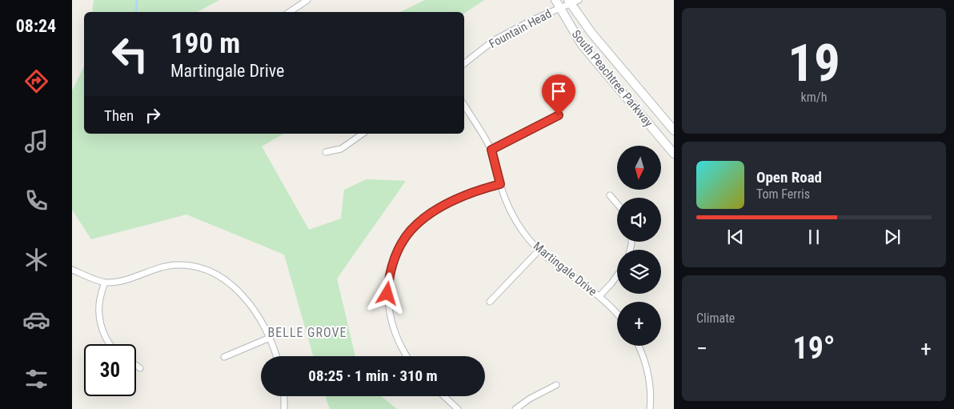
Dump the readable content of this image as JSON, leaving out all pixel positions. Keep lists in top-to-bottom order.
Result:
{
  "streets": {
    "main road": ["South Peachtree Parkway"],
    "street": ["Fountain Head", "Martingale Drive"]
  },
  "crossings": [
    ["Fountain Head", "South Peachtree Parkway"]
  ],
  "districts": ["BELLE GROVE"],
  "north": "bottom",
  "page": {
    "tabs": "08:24",
    "tile": [
      ["19", "km/h"],
      "Climate"
    ],
    "turn": ["190 m", "Martingale Drive"],
    "then": "Then",
    "map_buttons": "+",
    "song": ["Open Road", "Tom Ferris"],
    "heat": ["−", "19°", "+"],
    "limit": "30",
    "trip": "08:25 · 1 min · 310 m"
  }
}
